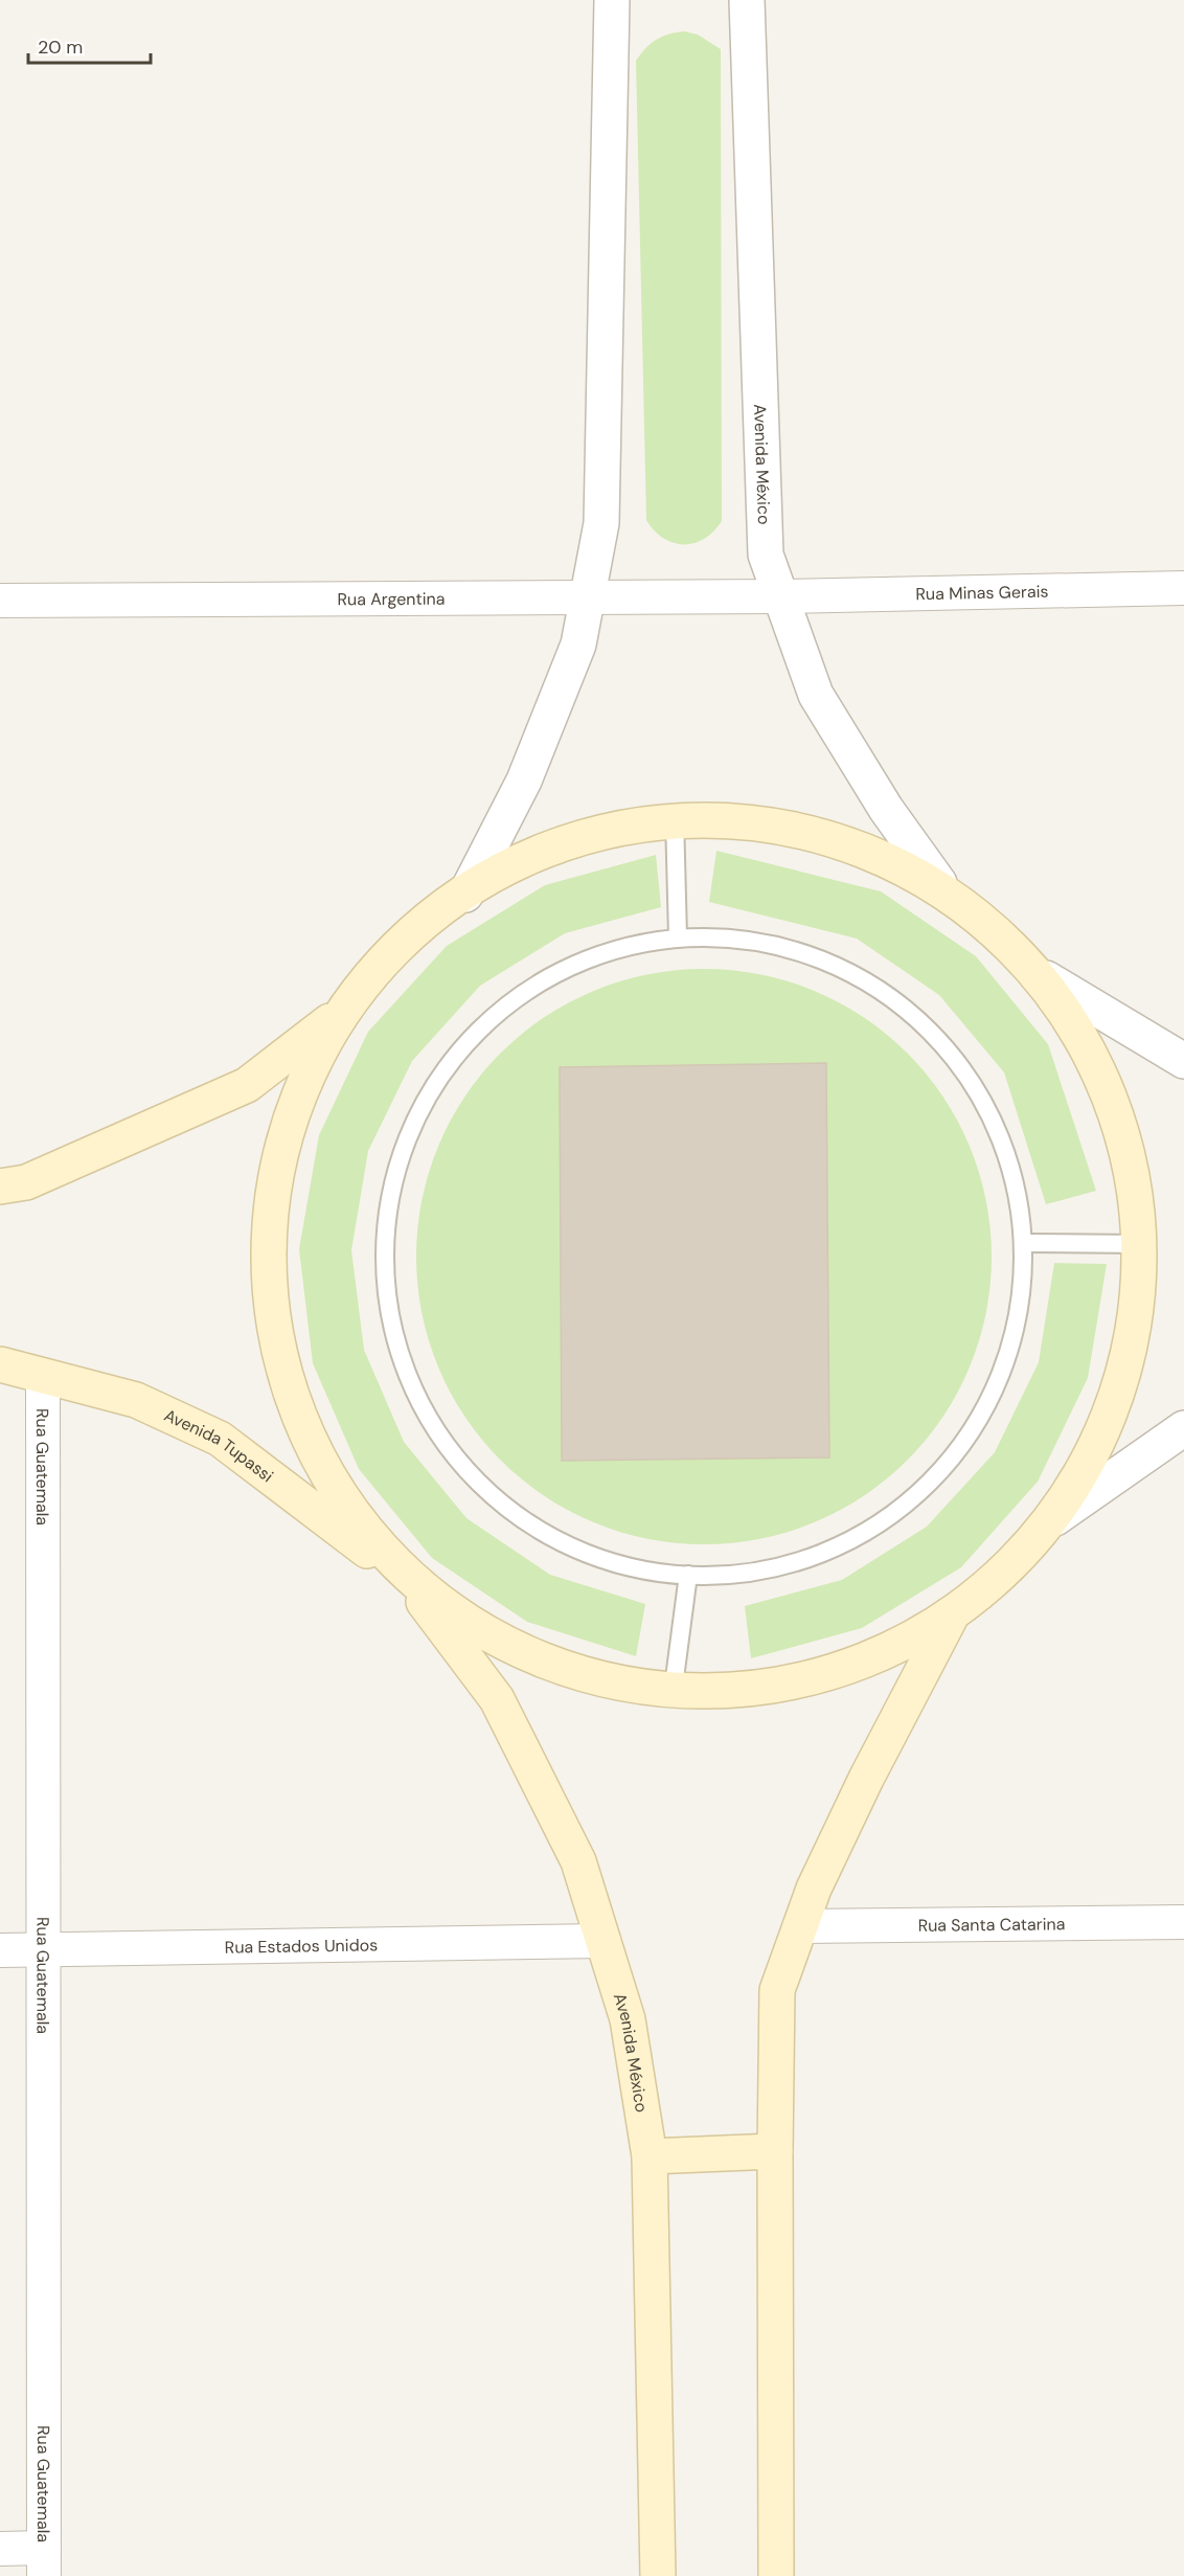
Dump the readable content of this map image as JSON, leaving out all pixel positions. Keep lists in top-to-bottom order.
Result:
{
  "streets": {
    "main road": ["Avenida México", "Avenida Tupassi"],
    "street": [
      "Rua Minas Gerais",
      "Rua Argentina",
      "Rua Guatemala",
      "Rua Santa Catarina",
      "Rua Estados Unidos"
    ]
  },
  "crossings": [
    ["Avenida México", "Rua Minas Gerais"],
    ["Avenida México", "Rua Argentina"],
    ["Avenida México", "Avenida Tupassi"],
    ["Avenida México", "Rua Estados Unidos"],
    ["Rua Minas Gerais", "Rua Argentina"],
    ["Avenida Tupassi", "Rua Guatemala"],
    ["Rua Guatemala", "Rua Estados Unidos"]
  ],
  "scale_bar": "20 m"
}
